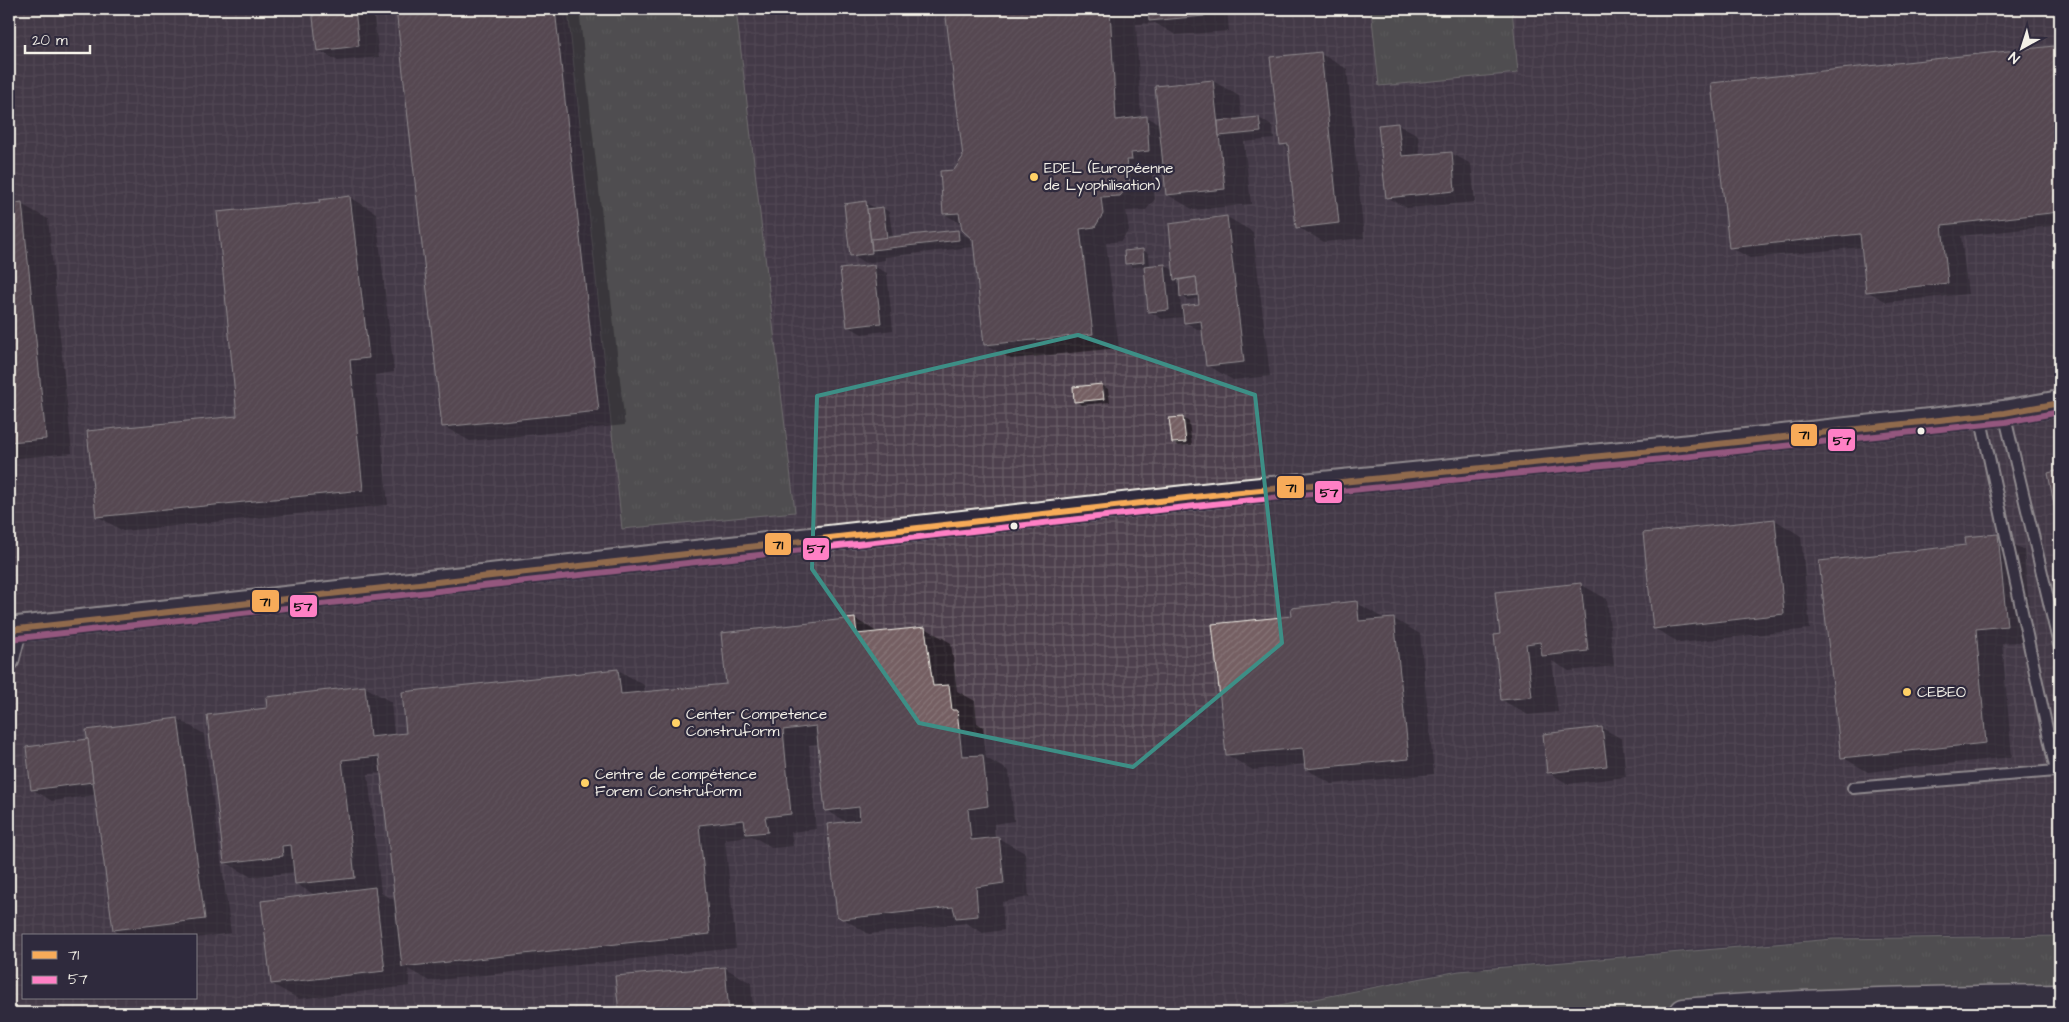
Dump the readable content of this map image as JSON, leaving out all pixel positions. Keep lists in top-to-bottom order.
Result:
{
  "places": [
    "EDEL (Européenne de Lyophilisation)",
    "CEBEO",
    "Center Competence Construform",
    "Centre de compétence Forem Construform"
  ],
  "lines": ["transit line 71", "transit line 57"],
  "legend": ["71", "57"],
  "scale_bar": "20 m",
  "north": "bottom left"
}
